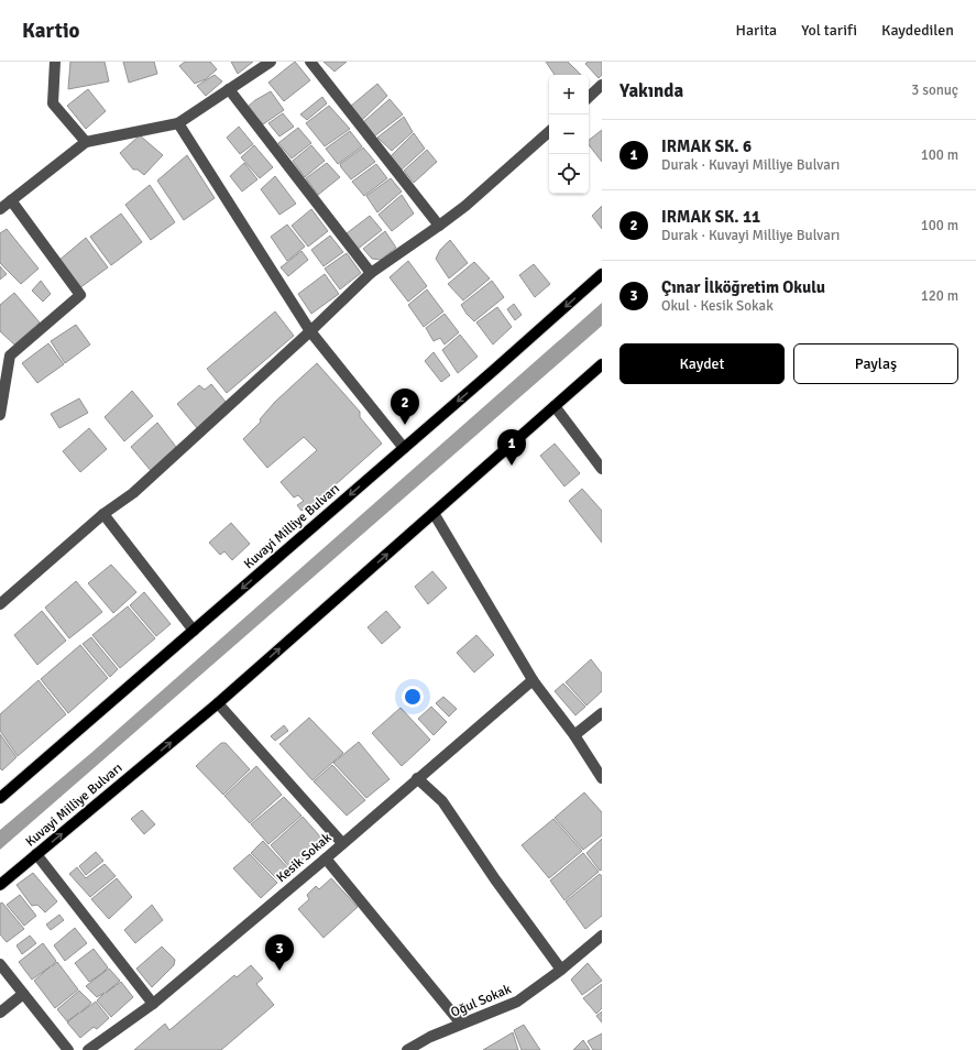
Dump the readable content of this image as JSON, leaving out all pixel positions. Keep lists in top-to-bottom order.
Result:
{
  "streets": {
    "main road": ["Kuvayi Milliye Bulvarı"],
    "street": ["Kesik Sokak", "Oğul Sokak"]
  },
  "page": {
    "header": "Kartio",
    "nav": ["Harita", "Yol tarifi", "Kaydedilen"],
    "heading": ["Yakında", "3 sonuç"],
    "map_buttons": ["+", "−"],
    "list": [
      {
        "mark": "1",
        "name": "IRMAK SK. 6",
        "note": "Durak · Kuvayi Milliye Bulvarı",
        "value": "100 m"
      },
      {
        "mark": "2",
        "name": "IRMAK SK. 11",
        "note": "Durak · Kuvayi Milliye Bulvarı",
        "value": "100 m"
      },
      {
        "mark": "3",
        "name": "Çınar İlköğretim Okulu",
        "note": "Okul · Kesik Sokak",
        "value": "120 m"
      }
    ],
    "buttons": ["Kaydet", "Paylaş"],
    "pins": ["2", "1", "3"]
  }
}
